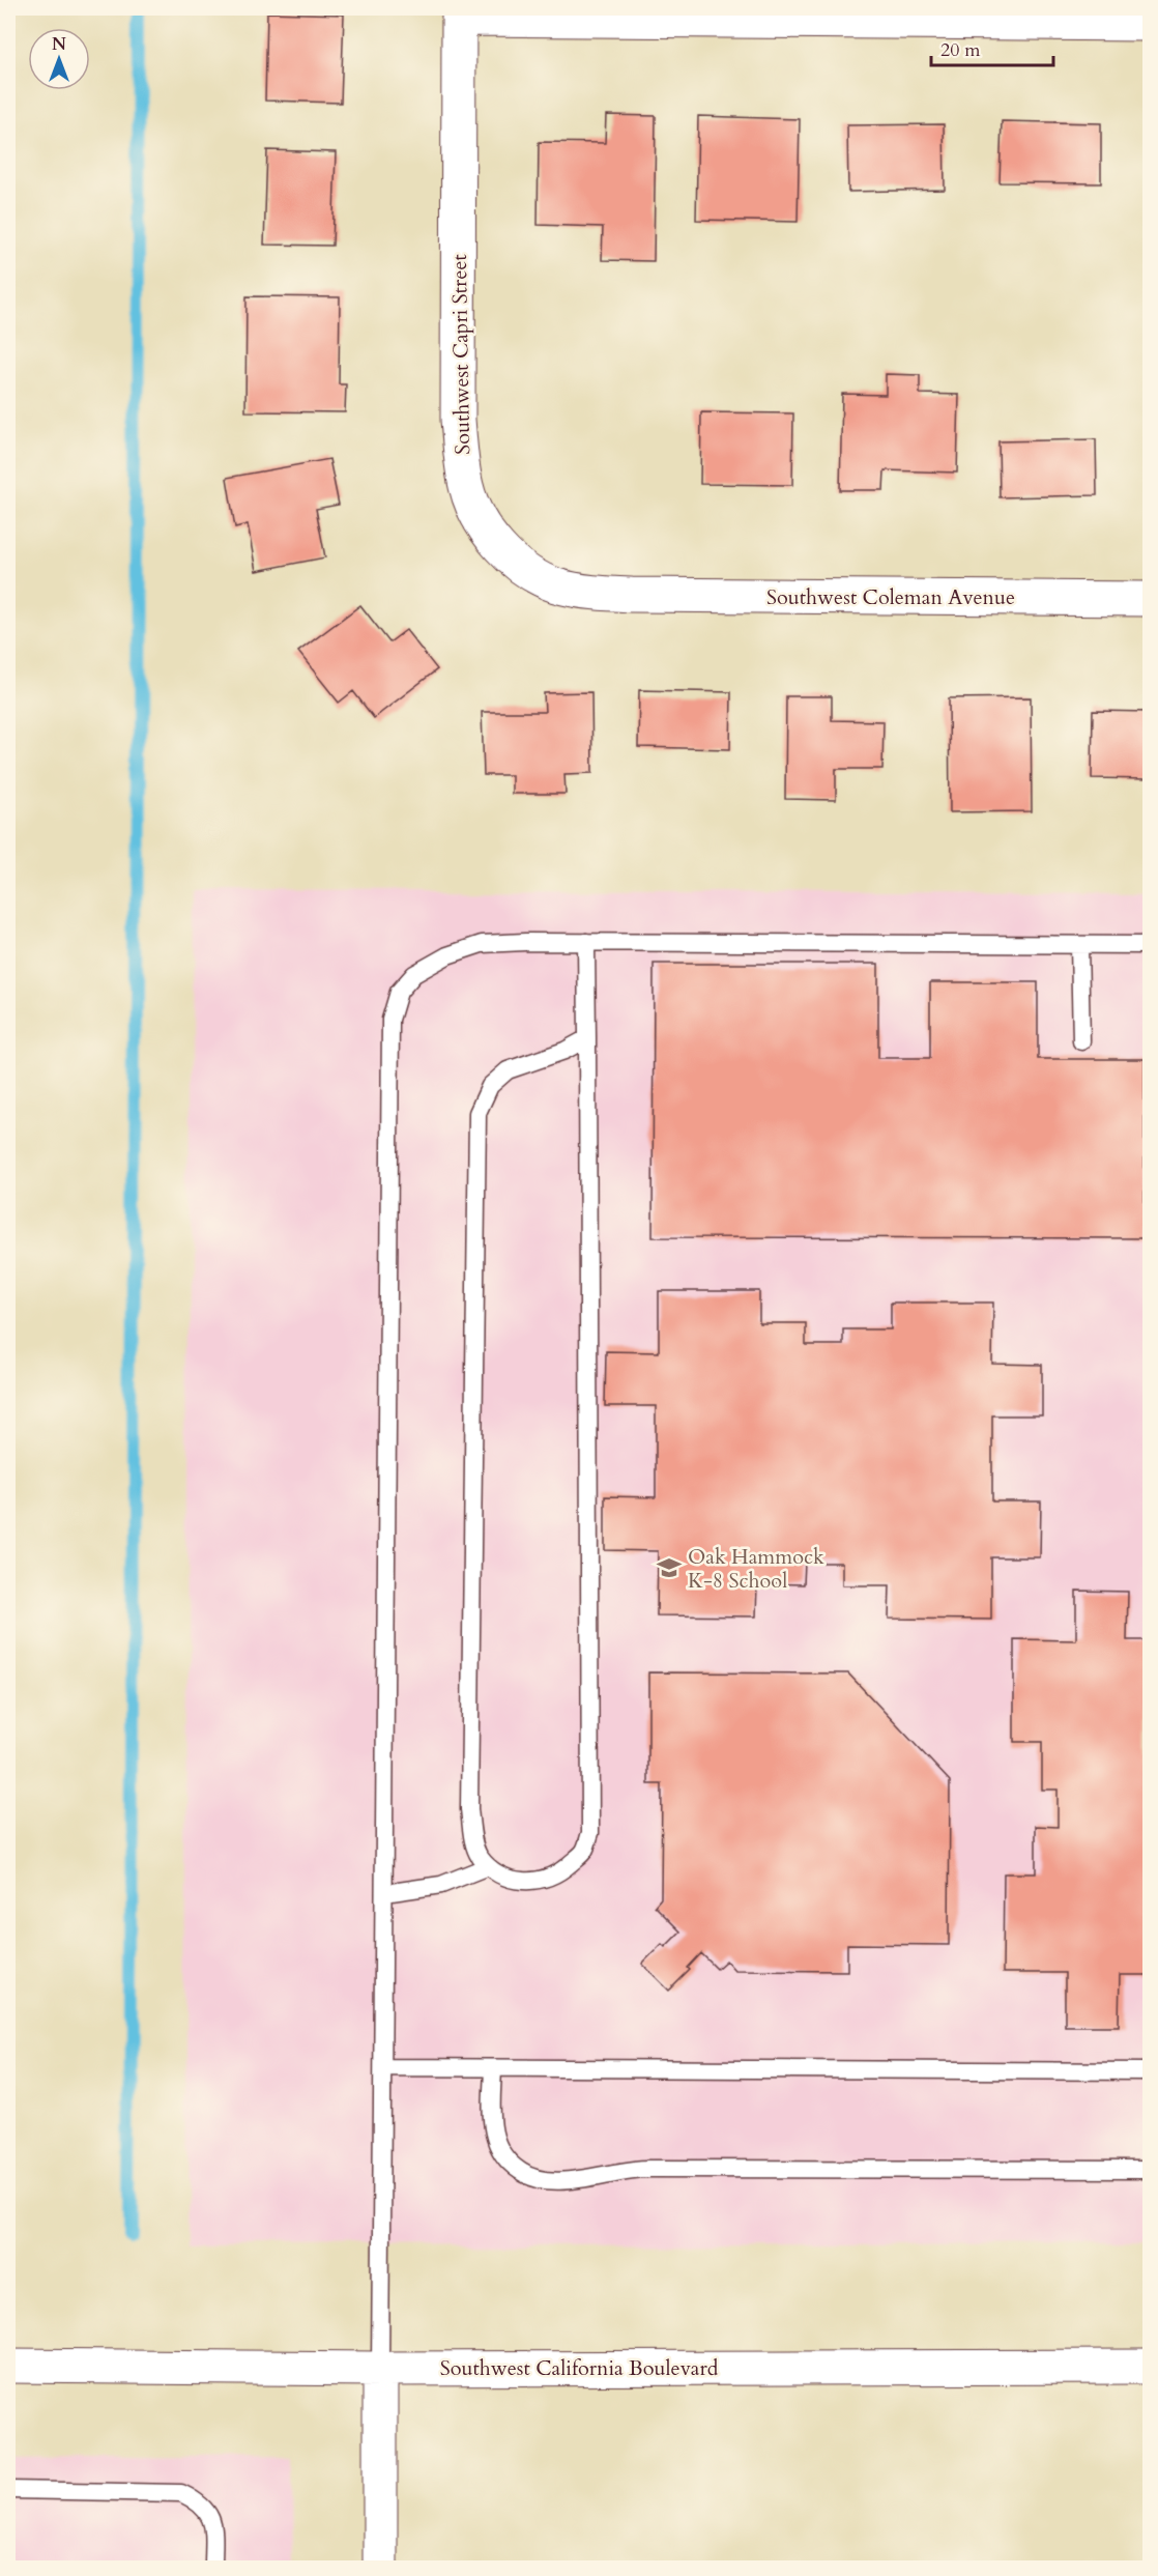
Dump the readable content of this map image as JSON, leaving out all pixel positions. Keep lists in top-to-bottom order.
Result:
{
  "streets": {
    "street": ["Southwest Capri Street", "Southwest Coleman Avenue", "Southwest California Boulevard"]
  },
  "crossings": [
    ["Southwest Capri Street", "Southwest Coleman Avenue"]
  ],
  "places": {
    "school or university": ["Oak Hammock K-8 School"]
  },
  "scale_bar": "20 m",
  "north": "top"
}
